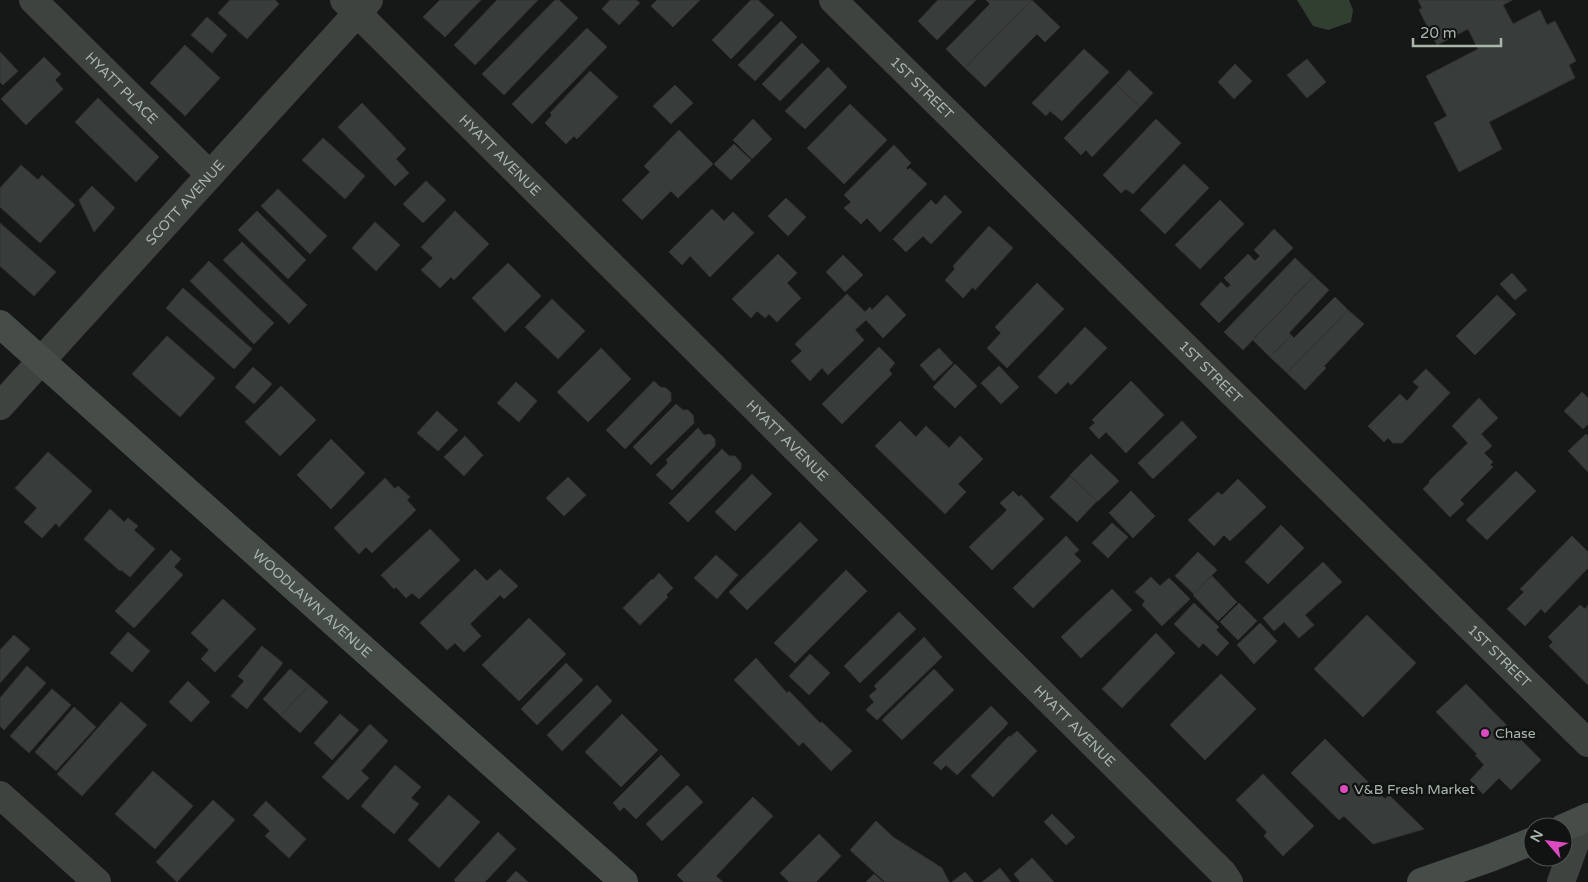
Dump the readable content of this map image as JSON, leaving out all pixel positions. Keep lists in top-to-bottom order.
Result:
{
  "streets": {
    "street": [
      "HYATT PLACE",
      "1ST STREET",
      "HYATT AVENUE",
      "SCOTT AVENUE",
      "WOODLAWN AVENUE"
    ]
  },
  "crossings": [
    ["HYATT PLACE", "SCOTT AVENUE"],
    ["HYATT AVENUE", "SCOTT AVENUE"],
    ["SCOTT AVENUE", "WOODLAWN AVENUE"]
  ],
  "places": ["Chase", "V&B Fresh Market"],
  "scale_bar": "20 m",
  "north": "top left"
}
